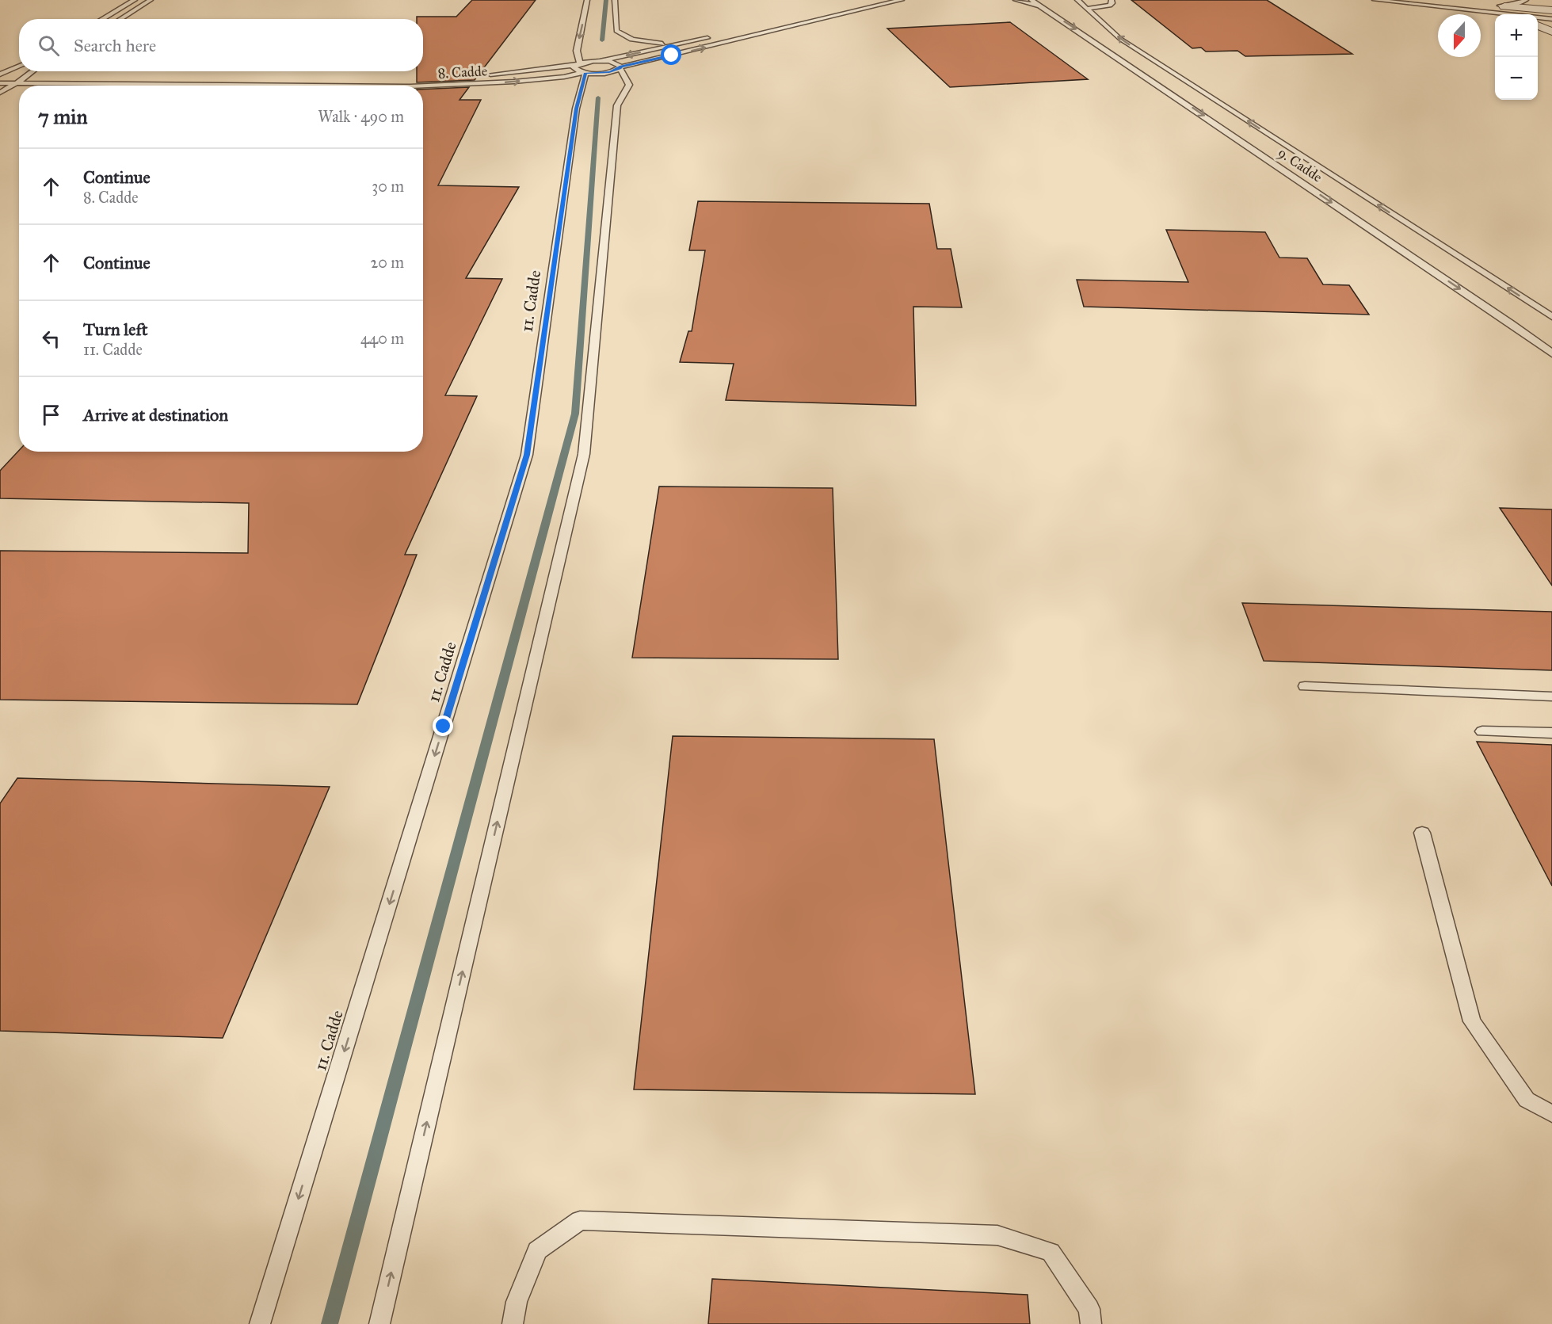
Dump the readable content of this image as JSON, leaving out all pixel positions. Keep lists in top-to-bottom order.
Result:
{
  "streets": {
    "lane": ["8. Cadde", "9. Cadde", "11. Cadde"]
  },
  "crossings": [
    ["8. Cadde", "11. Cadde"]
  ],
  "north": "bottom",
  "page": {
    "map_buttons": ["+", "−"],
    "search": "Search here",
    "heading": ["7 min", "Walk · 490 m"],
    "list": [
      ["Continue", "8. Cadde", "30 m"],
      ["Continue", "20 m"],
      ["Turn left", "11. Cadde", "440 m"],
      "Arrive at destination"
    ]
  }
}
